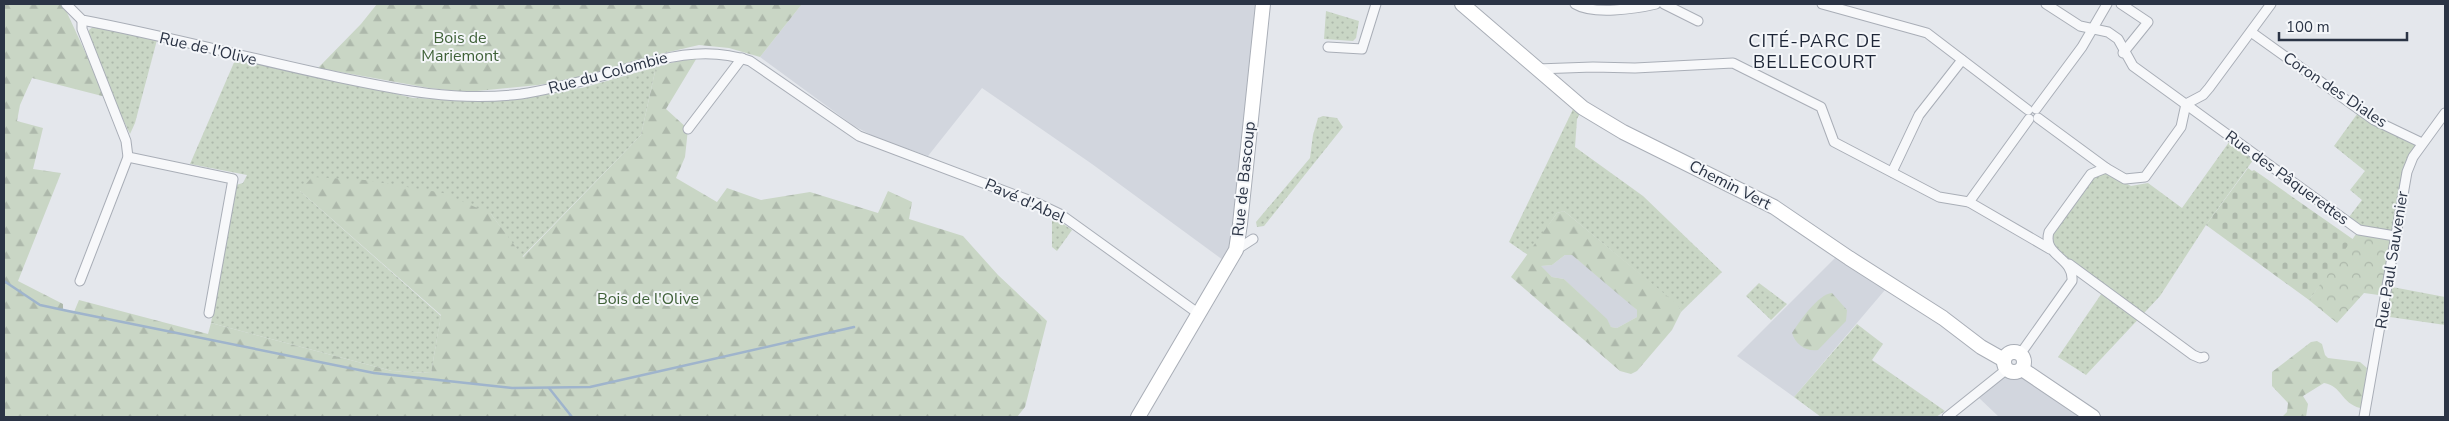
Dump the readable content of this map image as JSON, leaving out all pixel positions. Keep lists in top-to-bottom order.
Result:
{
  "streets": {
    "street": [
      "Rue de l'Olive",
      "Rue du Colombie",
      "Coron des Diales",
      "Rue des Pâquerettes",
      "Rue de Bascoup",
      "Chemin Vert",
      "Pavé d'Abel",
      "Rue Paul Sauvenier"
    ]
  },
  "crossings": [
    ["Rue de l'Olive", "Rue du Colombie"],
    ["Rue du Colombie", "Pavé d'Abel"],
    ["Coron des Diales", "Rue Paul Sauvenier"],
    ["Rue des Pâquerettes", "Rue Paul Sauvenier"],
    ["Rue de Bascoup", "Pavé d'Abel"]
  ],
  "districts": ["CITÉ-PARC DE BELLECOURT"],
  "parks": ["Bois de Mariemont", "Bois de l'Olive"],
  "scale_bar": "100 m"
}
